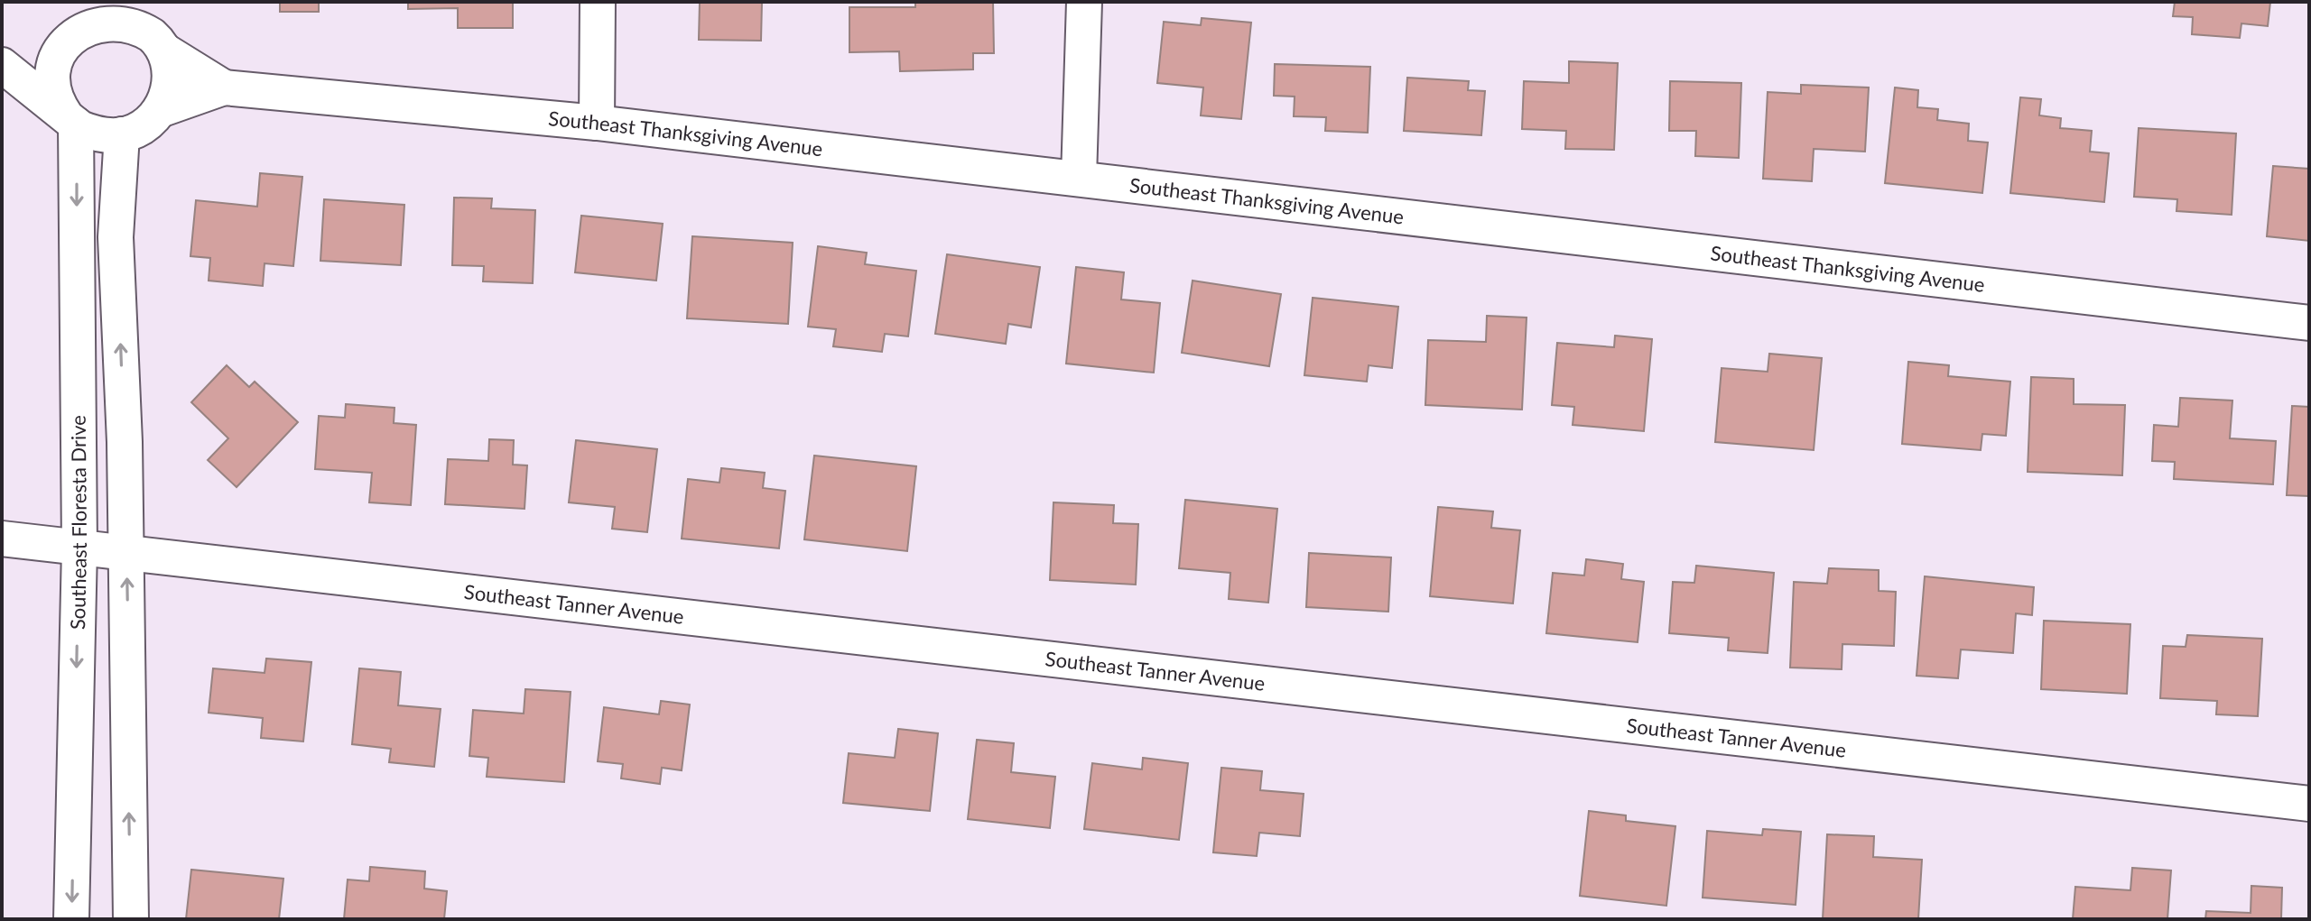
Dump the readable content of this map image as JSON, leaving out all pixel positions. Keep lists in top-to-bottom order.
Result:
{
  "streets": {
    "street": ["Southeast Thanksgiving Avenue", "Southeast Floresta Drive", "Southeast Tanner Avenue"]
  },
  "crossings": [
    ["Southeast Thanksgiving Avenue", "Southeast Floresta Drive"],
    ["Southeast Floresta Drive", "Southeast Tanner Avenue"]
  ]
}
